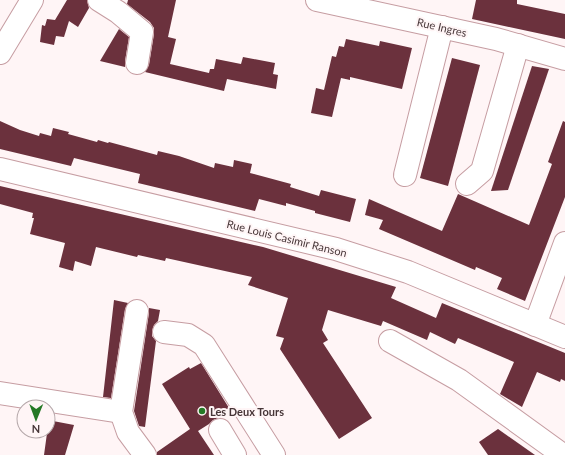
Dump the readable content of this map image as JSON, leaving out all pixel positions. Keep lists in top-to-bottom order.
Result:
{
  "streets": {
    "street": ["Rue Ingres", "Rue Louis Casimir Ranson"]
  },
  "places": ["Les Deux Tours"],
  "north": "bottom"
}
